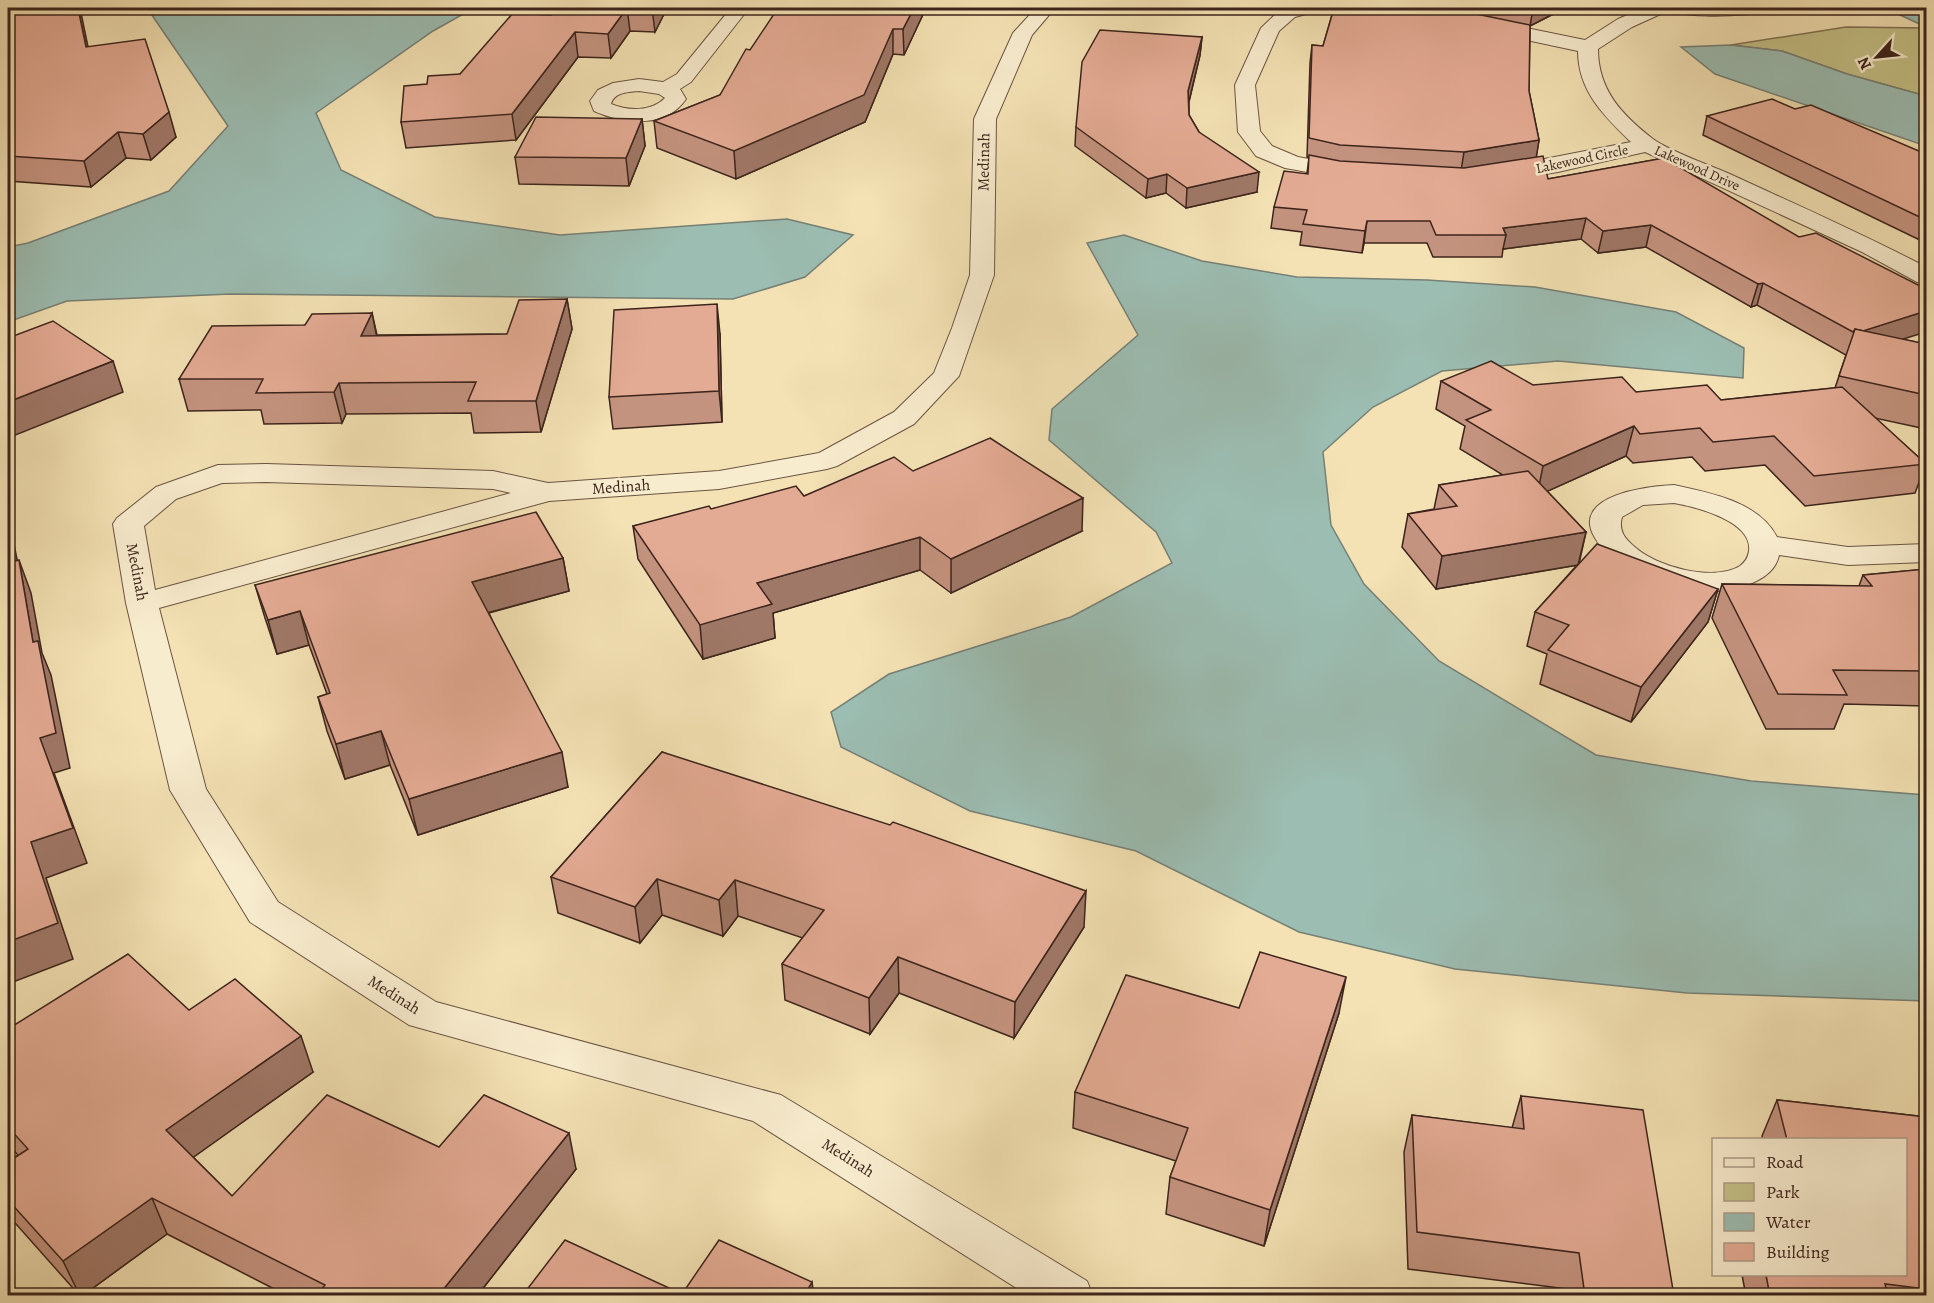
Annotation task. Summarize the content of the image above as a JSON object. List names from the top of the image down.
{
  "streets": {
    "street": ["Lakewood Circle", "Medinah", "Lakewood Drive"]
  },
  "crossings": [
    ["Lakewood Circle", "Lakewood Drive"]
  ],
  "legend": [
    "Road",
    "Park",
    "Water",
    "Building"
  ],
  "north": "bottom left"
}
